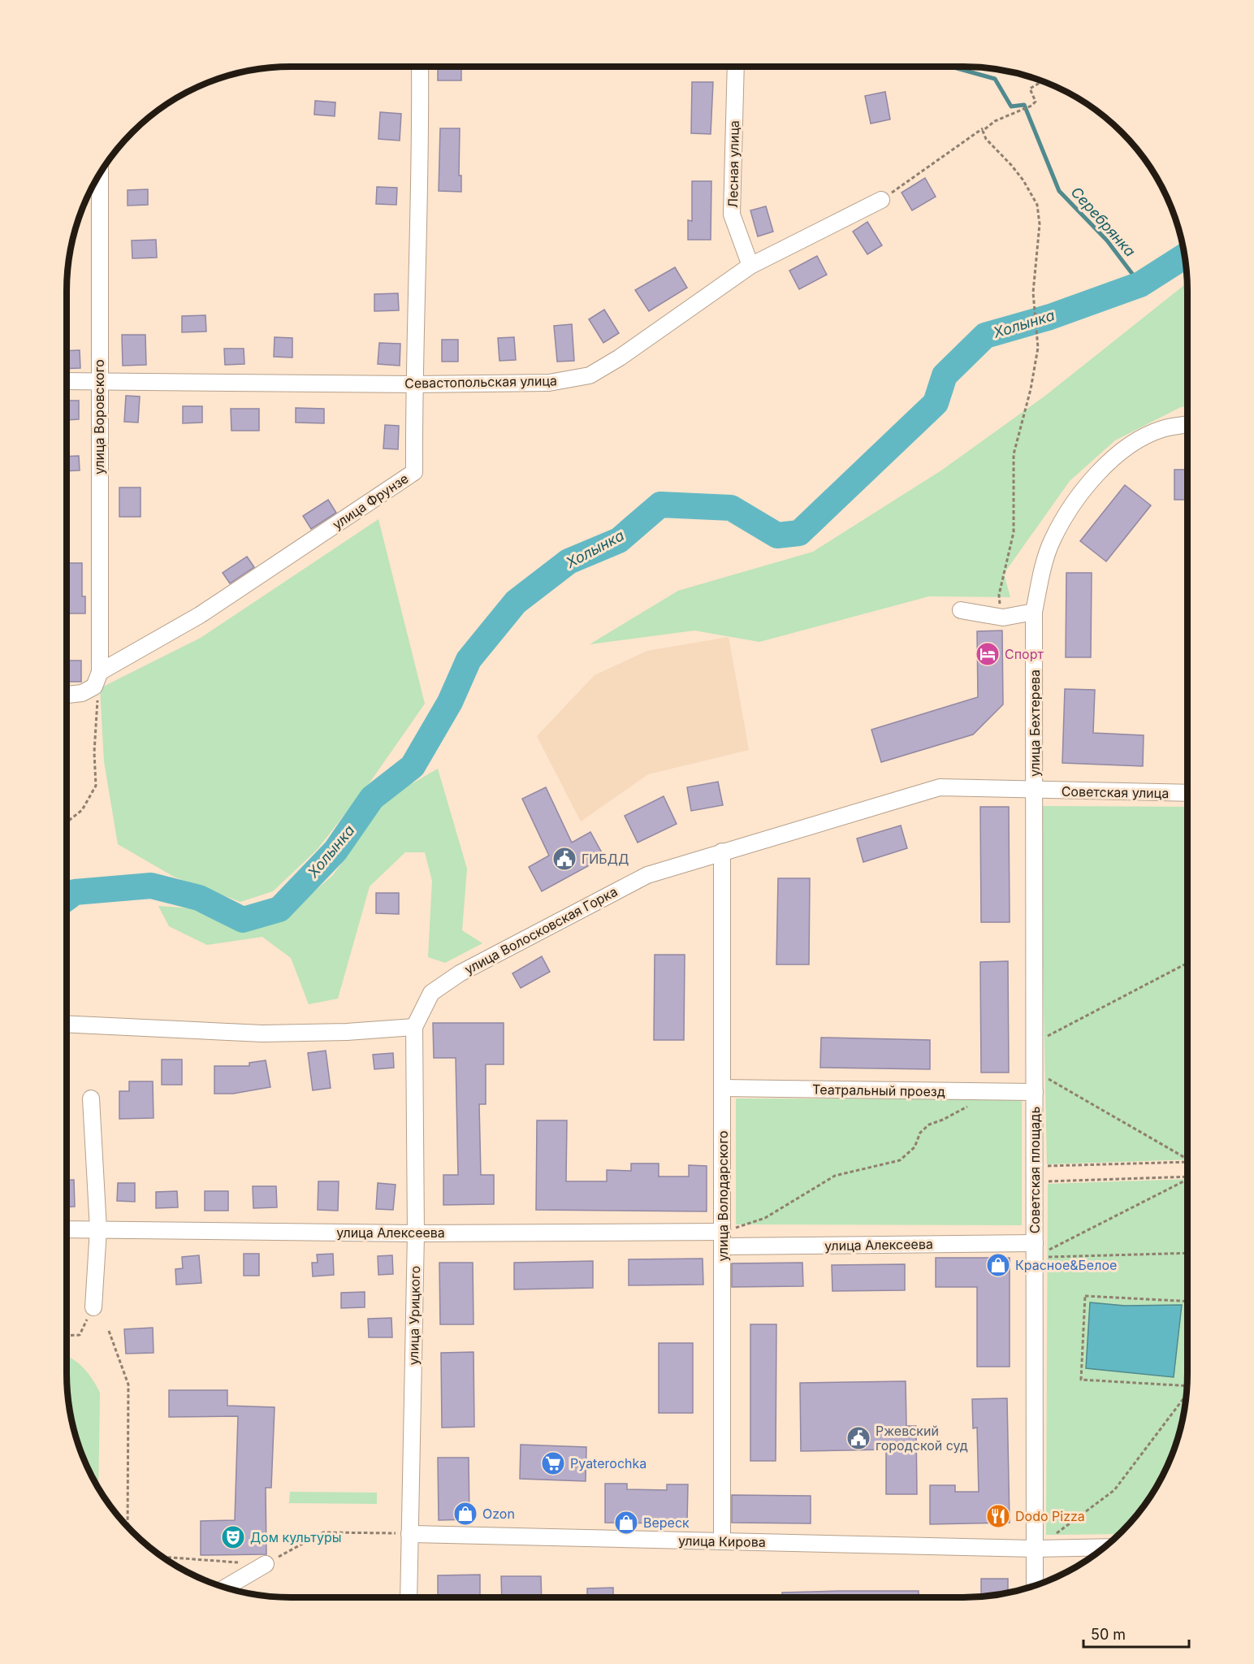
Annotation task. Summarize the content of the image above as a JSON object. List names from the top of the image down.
{
  "streets": {
    "street": [
      "Лесная улица",
      "Севастопольская улица",
      "улица Воровского",
      "улица Фрунзе",
      "улица Бехтерева",
      "Советская улица",
      "улица Волосковская Горка",
      "Театральный проезд",
      "Советская площадь",
      "улица Володарского",
      "улица Алексеева",
      "улица Урицкого",
      "улица Кирова"
    ]
  },
  "crossings": [
    ["Лесная улица", "Севастопольская улица"],
    ["Севастопольская улица", "улица Воровского"],
    ["Севастопольская улица", "улица Фрунзе"],
    ["улица Воровского", "улица Фрунзе"],
    ["улица Бехтерева", "Советская улица"],
    ["улица Бехтерева", "улица Волосковская Горка"],
    ["улица Бехтерева", "Советская площадь"],
    ["Советская улица", "улица Волосковская Горка"],
    ["Советская улица", "Советская площадь"],
    ["улица Волосковская Горка", "Советская площадь"],
    ["улица Волосковская Горка", "улица Володарского"],
    ["улица Волосковская Горка", "улица Урицкого"],
    ["Театральный проезд", "Советская площадь"],
    ["Театральный проезд", "улица Володарского"],
    ["Советская площадь", "улица Алексеева"],
    ["Советская площадь", "улица Кирова"],
    ["улица Володарского", "улица Алексеева"],
    ["улица Володарского", "улица Кирова"],
    ["улица Алексеева", "улица Урицкого"],
    ["улица Урицкого", "улица Кирова"]
  ],
  "water": ["Серебрянка", "Холынка"],
  "places": {
    "hotel": ["Спорт"],
    "public building": ["ГИБДД", "Ржевский городской суд"],
    "shop": ["Красное&Белое", "Ozon", "Вереск"],
    "supermarket": ["Pyaterochka"],
    "restaurant": ["Dodo Pizza"],
    "theatre": ["Дом культуры"]
  },
  "scale_bar": "50 m"
}
